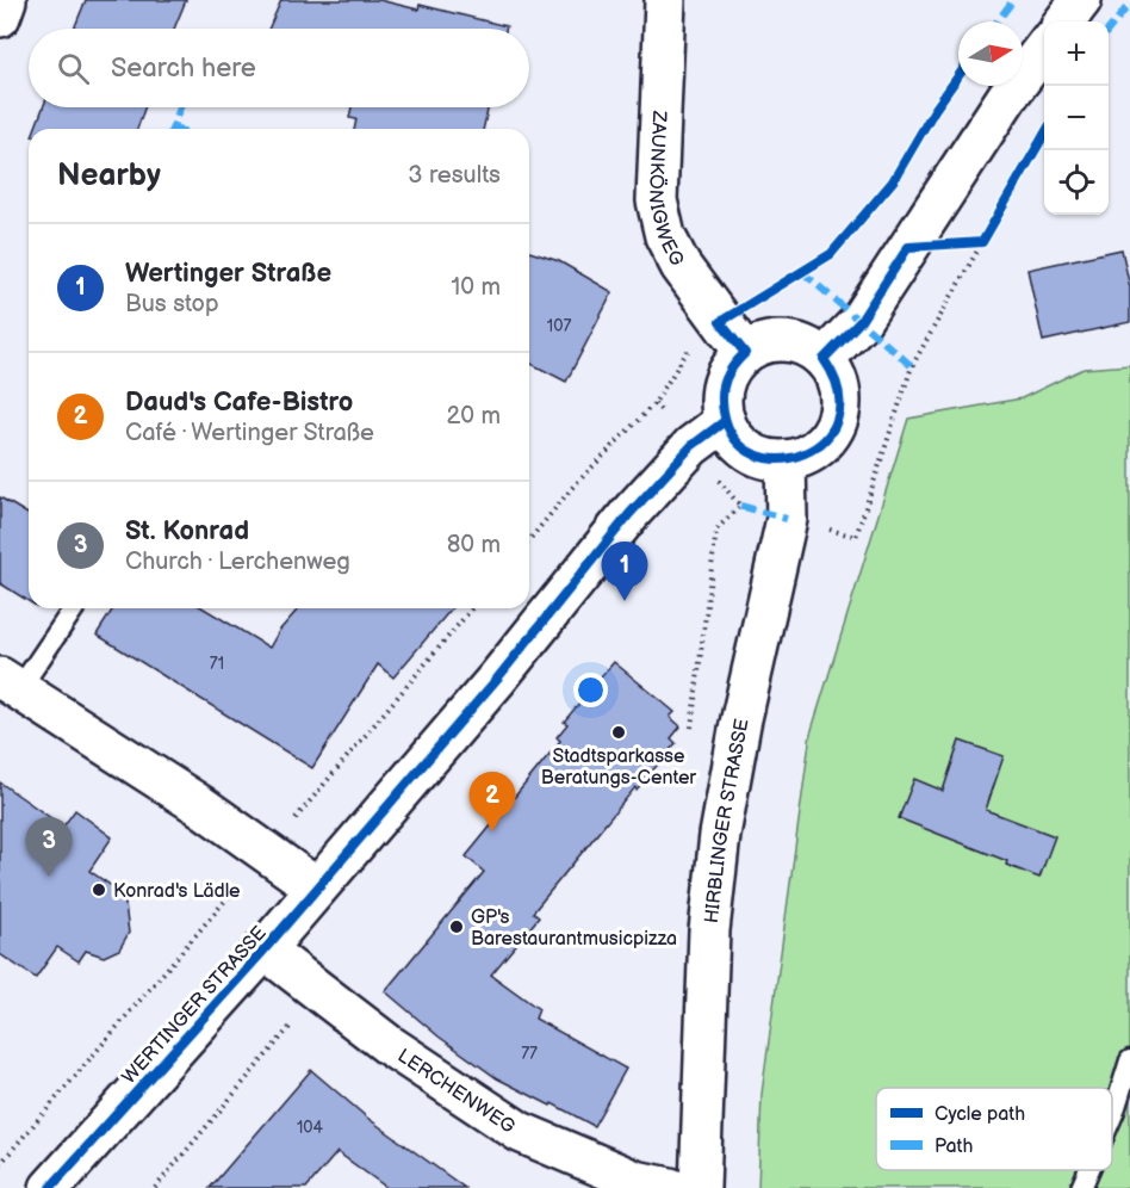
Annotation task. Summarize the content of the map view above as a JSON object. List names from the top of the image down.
{
  "streets": {
    "street": [
      "ZAUNKÖNIGWEG",
      "HIRBLINGER STRASSE",
      "WERTINGER STRASSE",
      "LERCHENWEG"
    ]
  },
  "crossings": [
    ["ZAUNKÖNIGWEG", "HIRBLINGER STRASSE"],
    ["ZAUNKÖNIGWEG", "WERTINGER STRASSE"],
    ["HIRBLINGER STRASSE", "WERTINGER STRASSE"],
    ["WERTINGER STRASSE", "LERCHENWEG"]
  ],
  "places": ["Stadtsparkasse Beratungs-Center", "Konrad's Lädle", "GP's Barestaurantmusicpizza"],
  "house_numbers": [
    "107",
    "71",
    "77",
    "104"
  ],
  "legend": ["Cycle path", "Path"],
  "north": "right",
  "page": {
    "map_buttons": ["+", "−"],
    "search": "Search here",
    "heading": ["Nearby", "3 results"],
    "list": [
      {
        "mark": "1",
        "name": "Wertinger Straße",
        "note": "Bus stop",
        "value": "10 m"
      },
      {
        "mark": "2",
        "name": "Daud's Cafe-Bistro",
        "note": "Café · Wertinger Straße",
        "value": "20 m"
      },
      {
        "mark": "3",
        "name": "St. Konrad",
        "note": "Church · Lerchenweg",
        "value": "80 m"
      }
    ],
    "pins": ["1", "2", "3"]
  }
}
